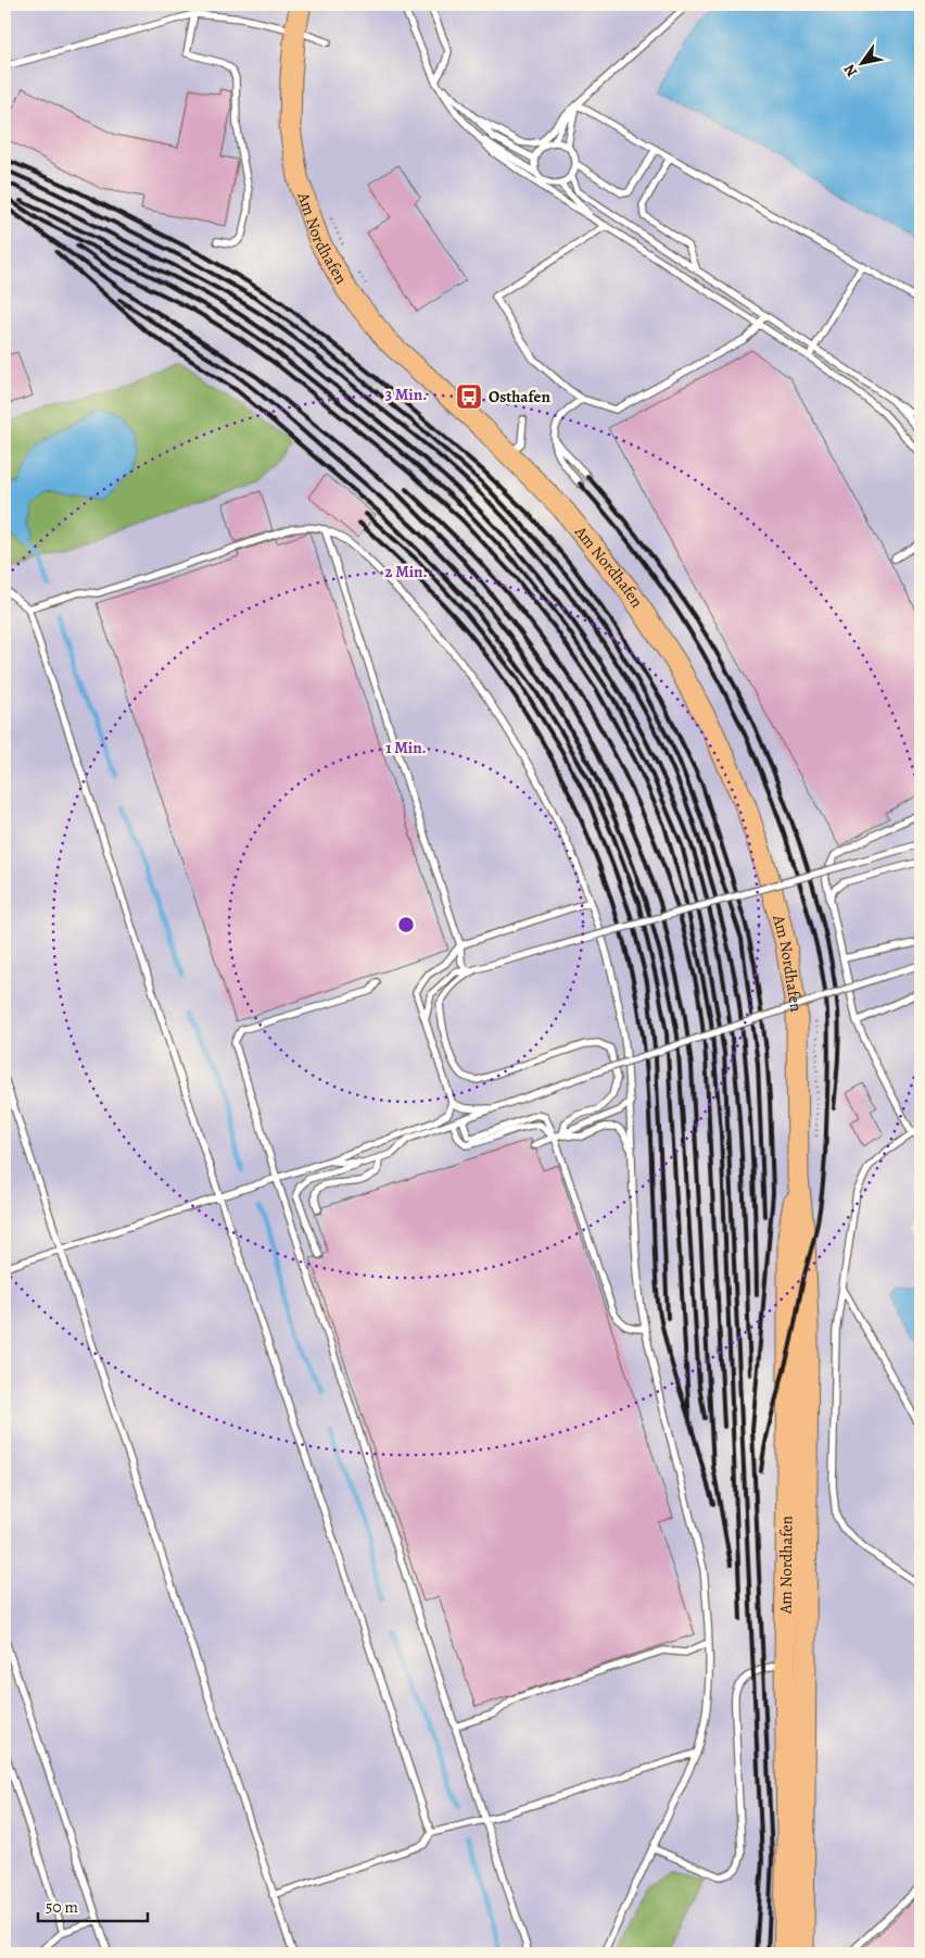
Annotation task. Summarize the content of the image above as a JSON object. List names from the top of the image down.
{
  "streets": {
    "main road": ["Am Nordhafen"]
  },
  "places": {
    "bus stop": ["Osthafen"]
  },
  "scale_bar": "50 m",
  "north": "bottom left",
  "rings": ["3 Min.", "2 Min.", "1 Min."]
}
